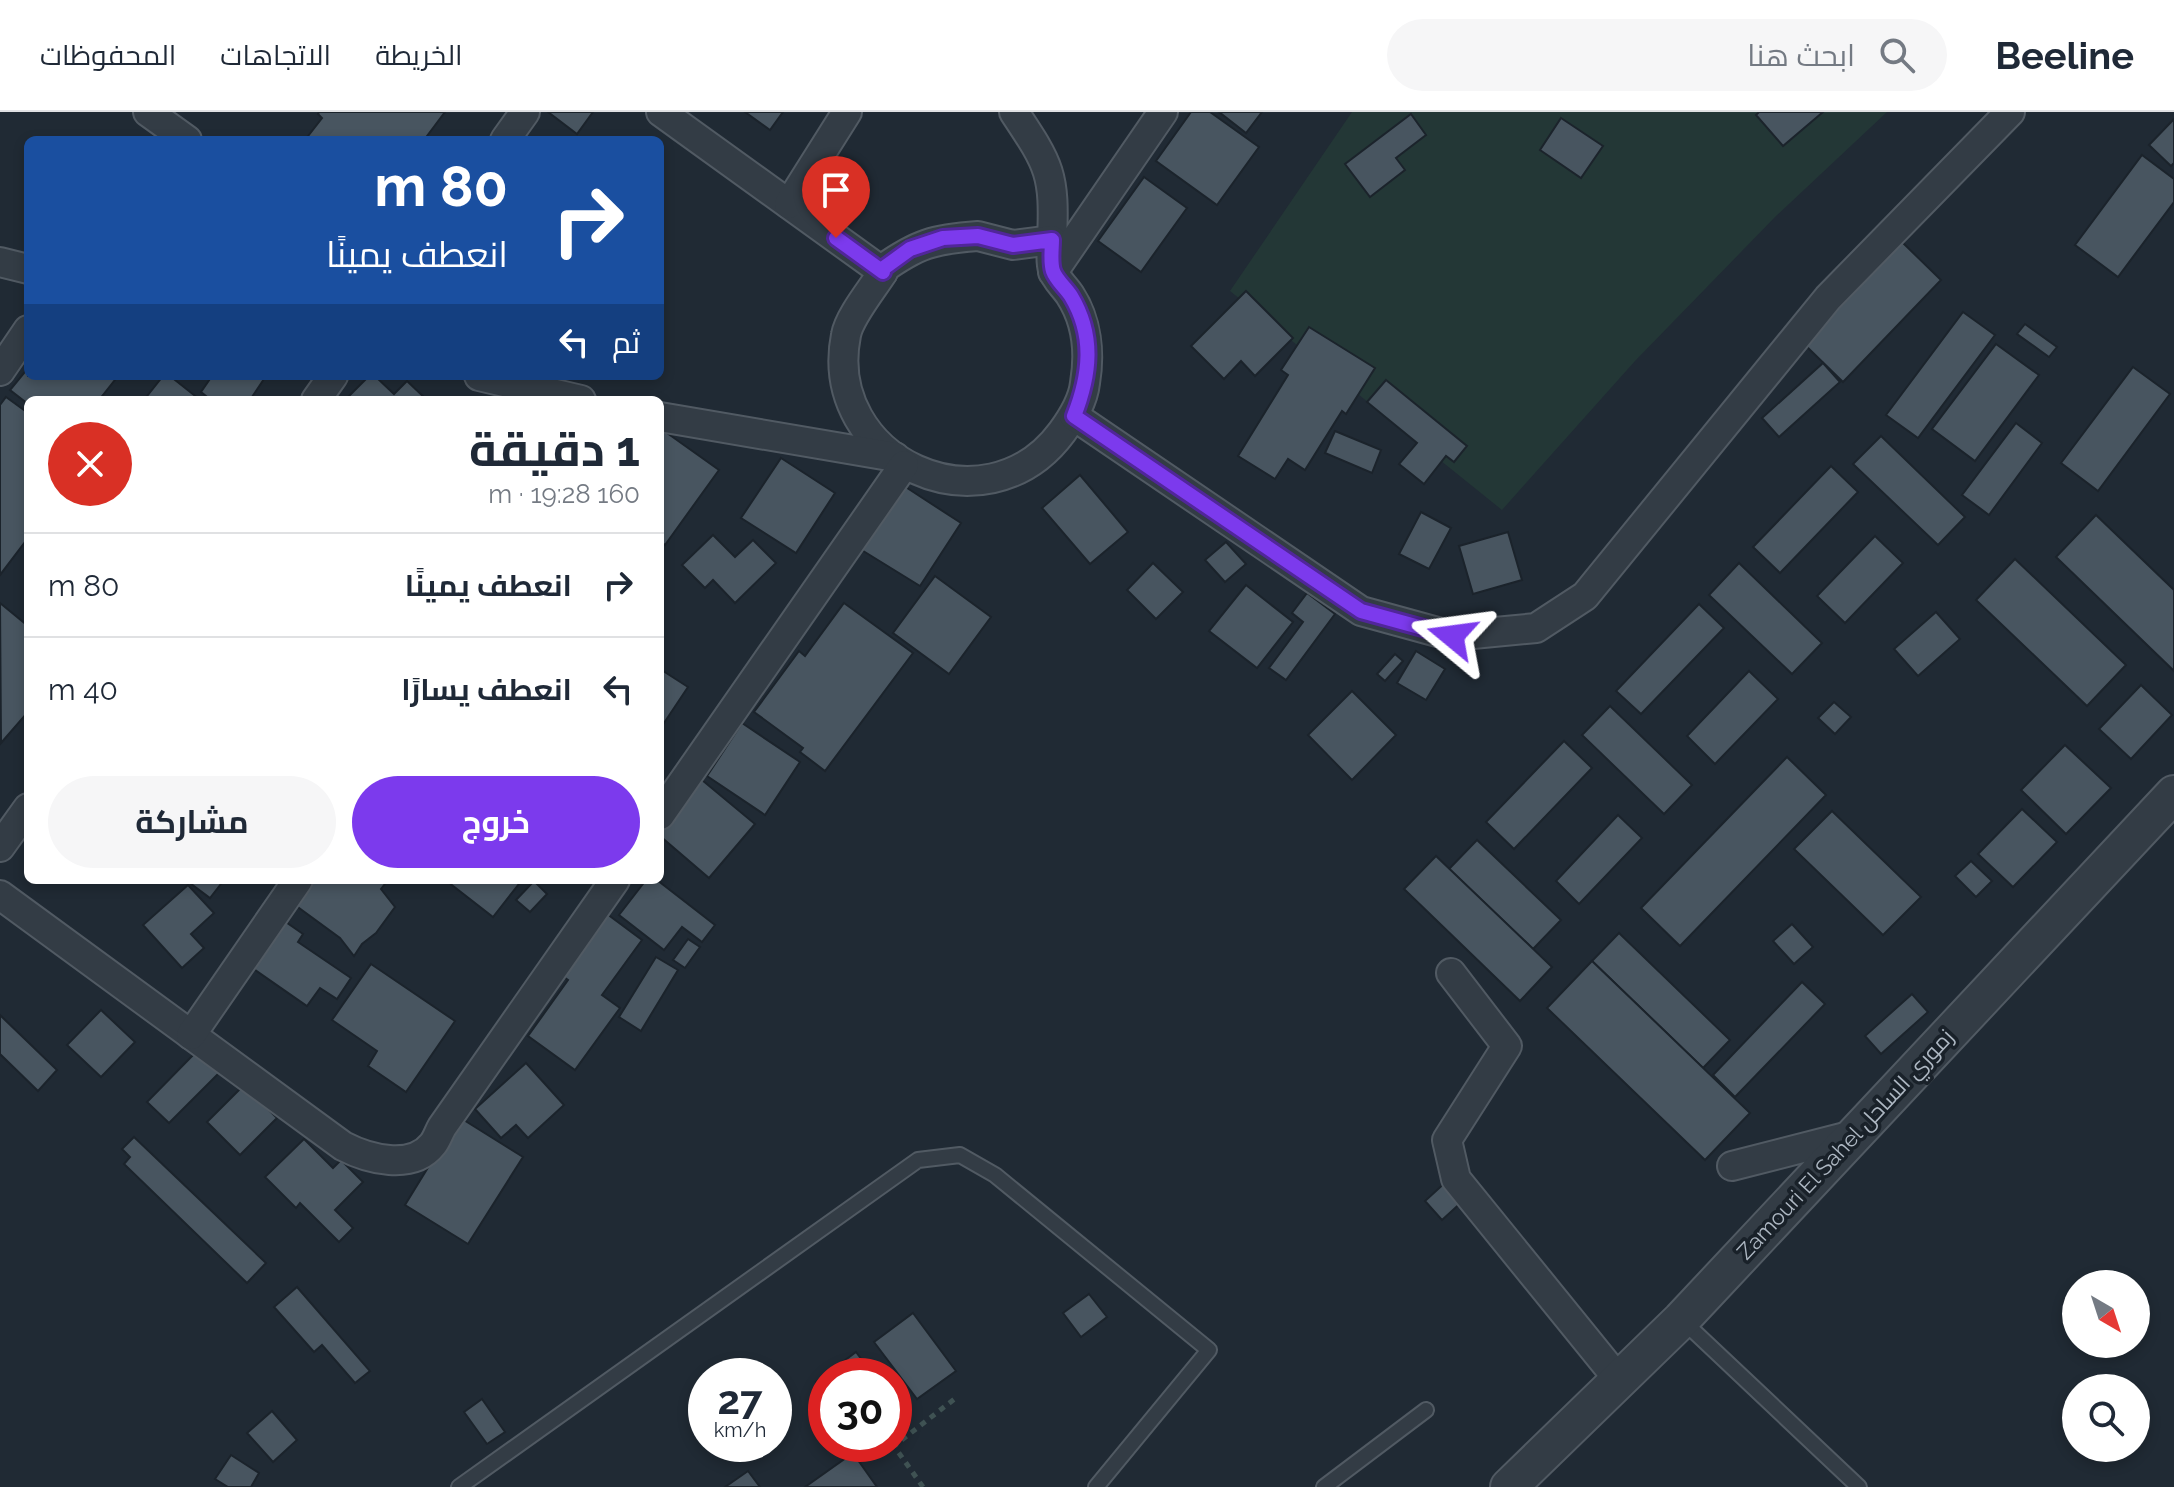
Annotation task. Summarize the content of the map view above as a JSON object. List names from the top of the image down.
{
  "streets": {
    "street": ["Zamouri El Sahel زموري الساحل"]
  },
  "north": "bottom right",
  "page": {
    "header": "Beeline",
    "search": "ابحث هنا",
    "nav": ["الخريطة", "الاتجاهات", "المحفوظات"],
    "turn": ["80 m", "انعطف يمينًا"],
    "then": "ثم",
    "heading": ["1 دقيقة", "160 m · 19:28"],
    "list": [
      {
        "name": "انعطف يمينًا",
        "value": "80 m"
      },
      {
        "name": "انعطف يسارًا",
        "value": "40 m"
      }
    ],
    "buttons": ["خروج", "مشاركة"],
    "speed": "27 km/h",
    "limit": "30"
  }
}
